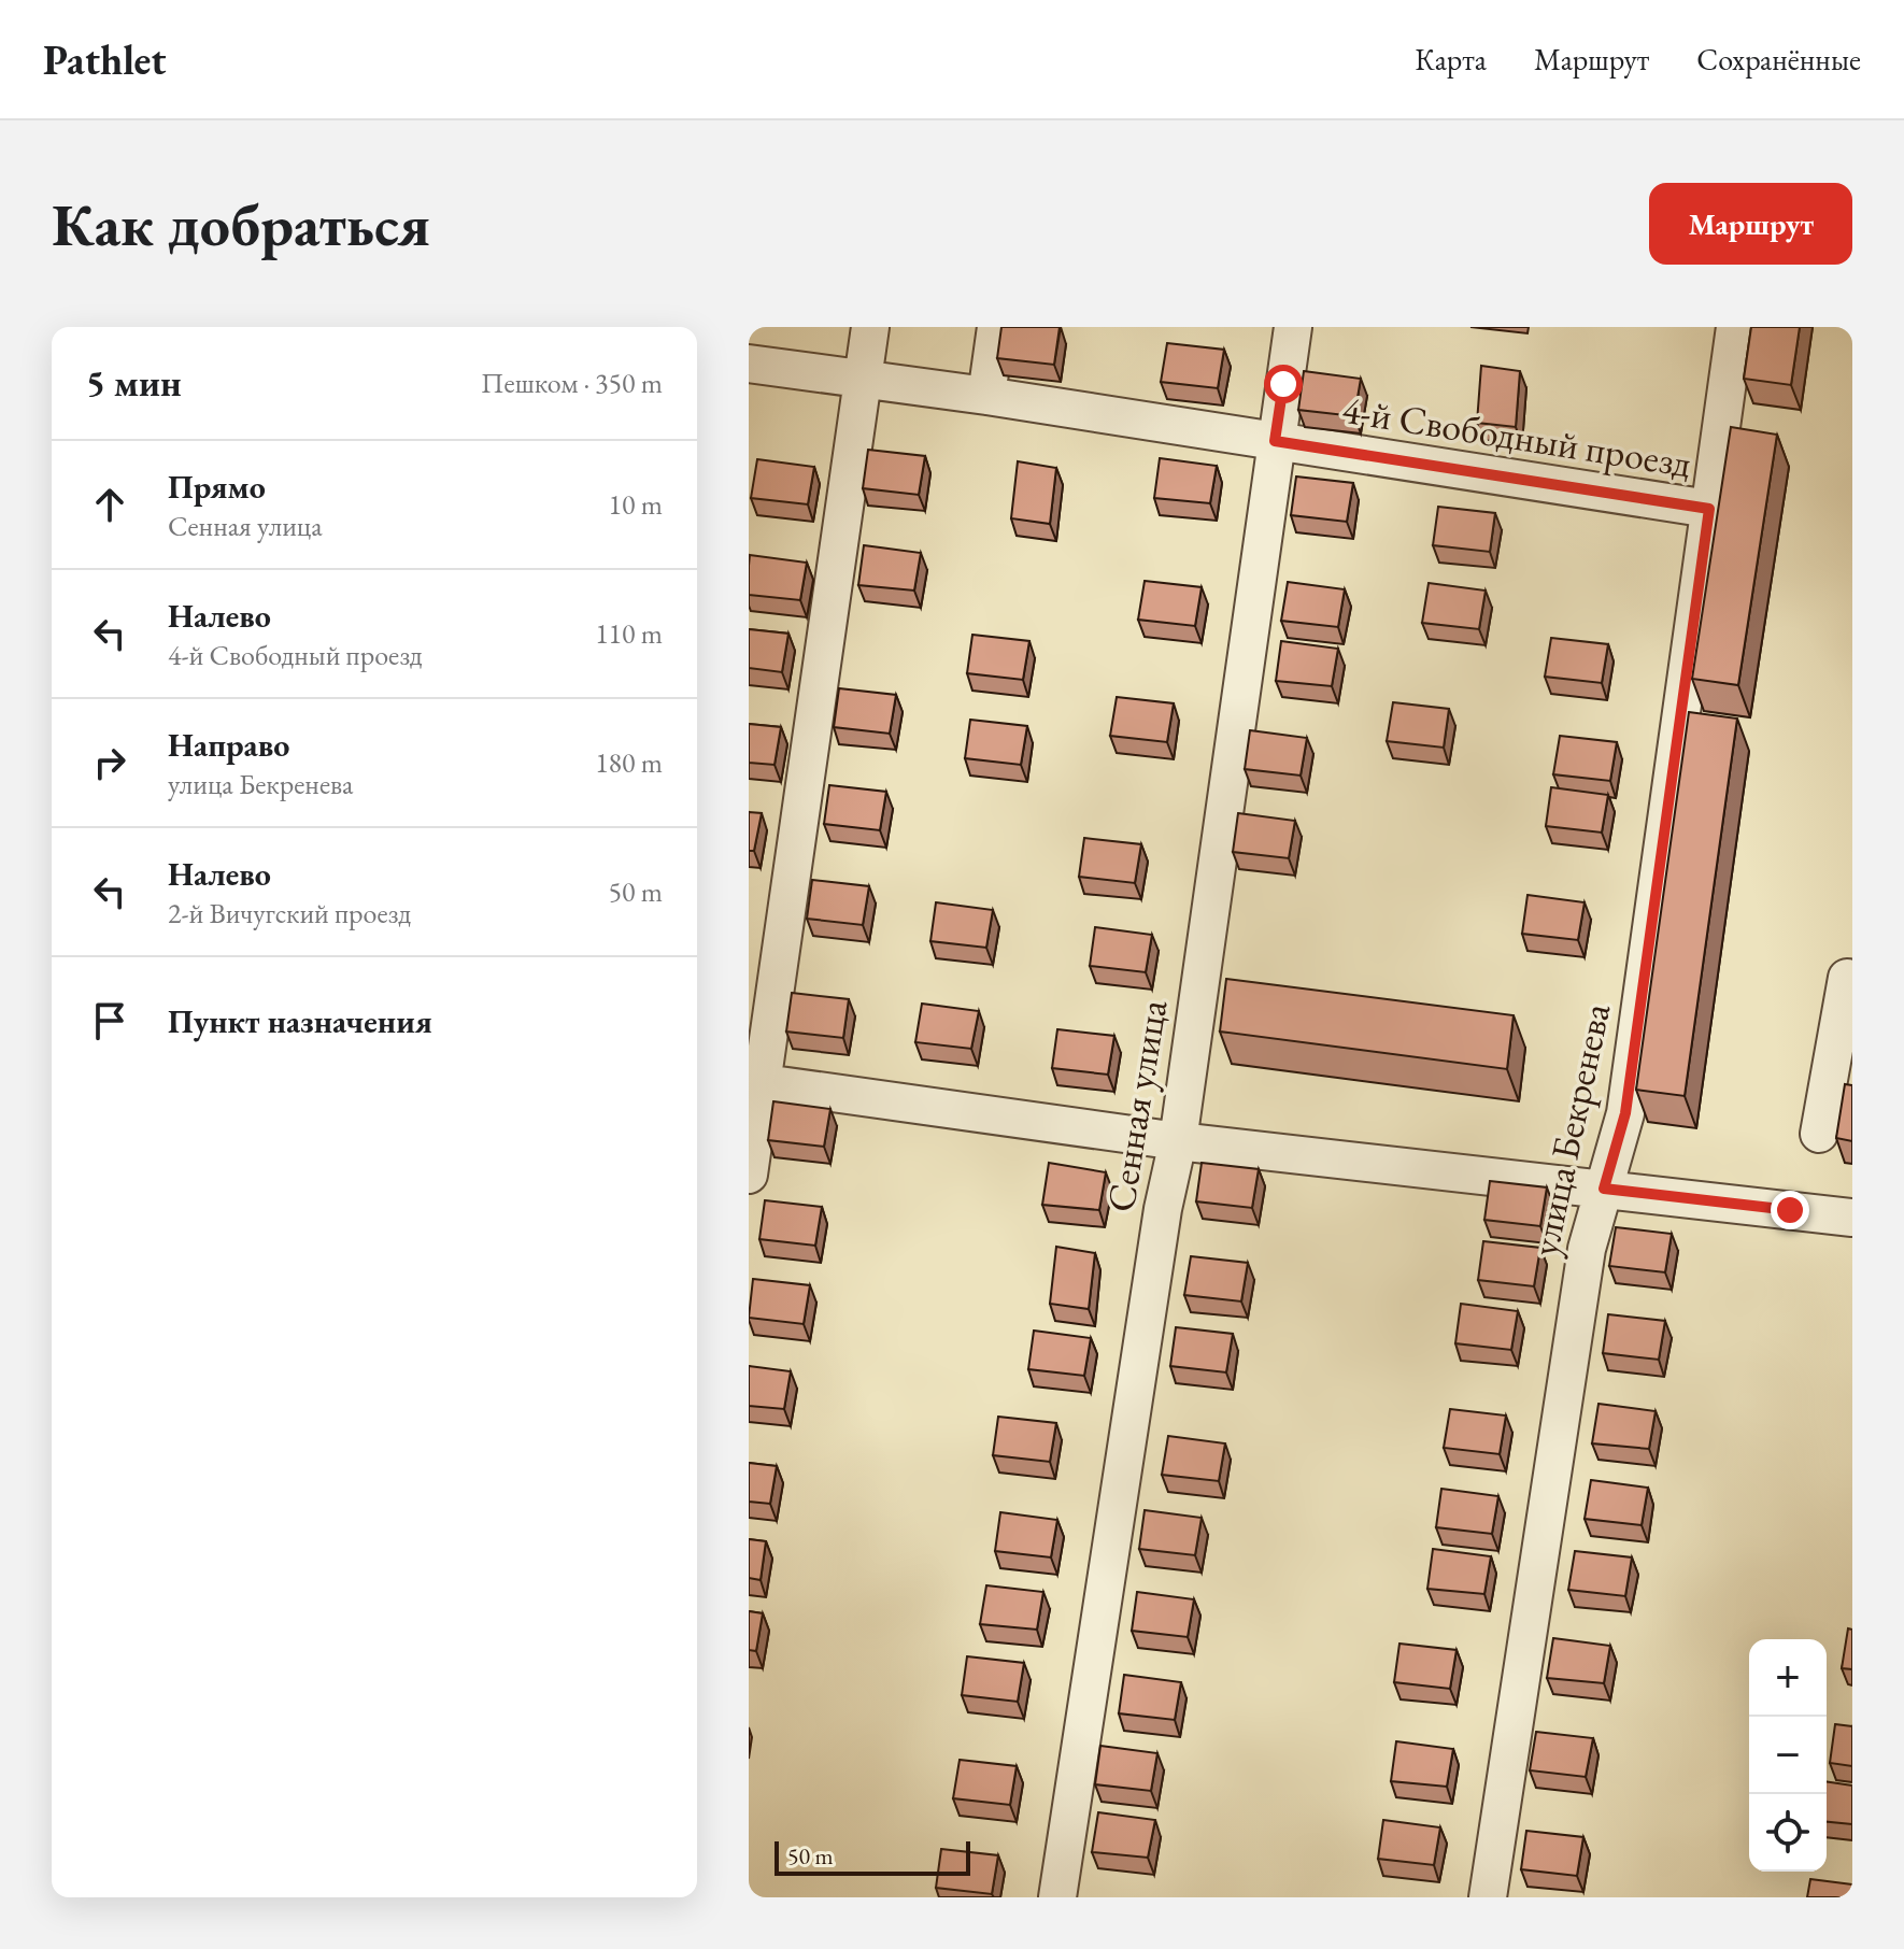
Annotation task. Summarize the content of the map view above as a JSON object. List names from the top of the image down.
{
  "streets": {
    "street": ["4-й Свободный проезд", "Сенная улица", "улица Бекренева"]
  },
  "crossings": [
    ["4-й Свободный проезд", "Сенная улица"],
    ["4-й Свободный проезд", "улица Бекренева"]
  ],
  "scale_bar": "50 m",
  "page": {
    "header": "Pathlet",
    "nav": ["Карта", "Маршрут", "Сохранённые"],
    "buttons": "Маршрут",
    "title": "Как добраться",
    "heading": ["5 мин", "Пешком · 350 m"],
    "list": [
      ["Прямо", "Сенная улица", "10 m"],
      ["Налево", "4-й Свободный проезд", "110 m"],
      ["Направо", "улица Бекренева", "180 m"],
      ["Налево", "2-й Вичугский проезд", "50 m"],
      "Пункт назначения"
    ],
    "map_buttons": ["+", "−"],
    "scale": "50 m"
  }
}
